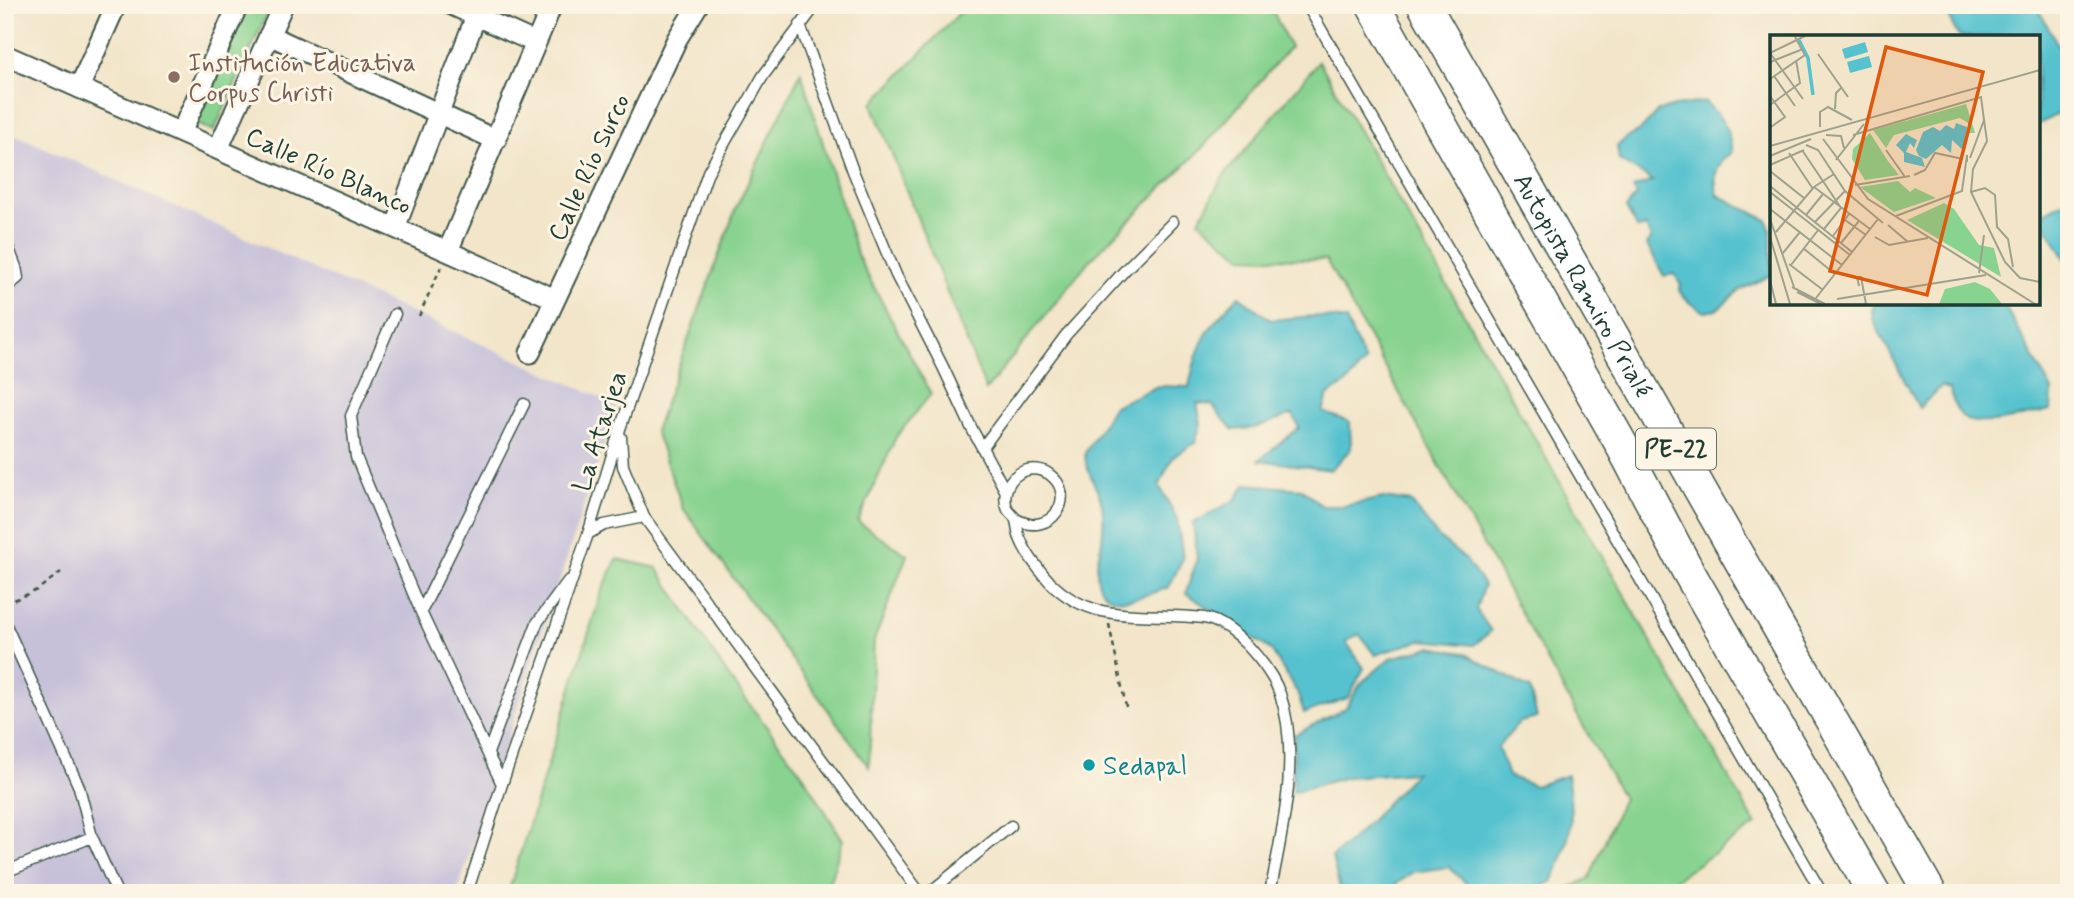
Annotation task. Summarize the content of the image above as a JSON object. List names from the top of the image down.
{
  "streets": {
    "highway": ["Autopista Ramiro Prialé", "PE-22"],
    "street": ["Calle Río Surco", "Calle Río Blanco"],
    "lane": ["La Atarjea"]
  },
  "crossings": [
    ["Calle Río Surco", "Calle Río Blanco"]
  ],
  "places": ["Institución Educativa Corpus Christi", "Sedapal"]
}
